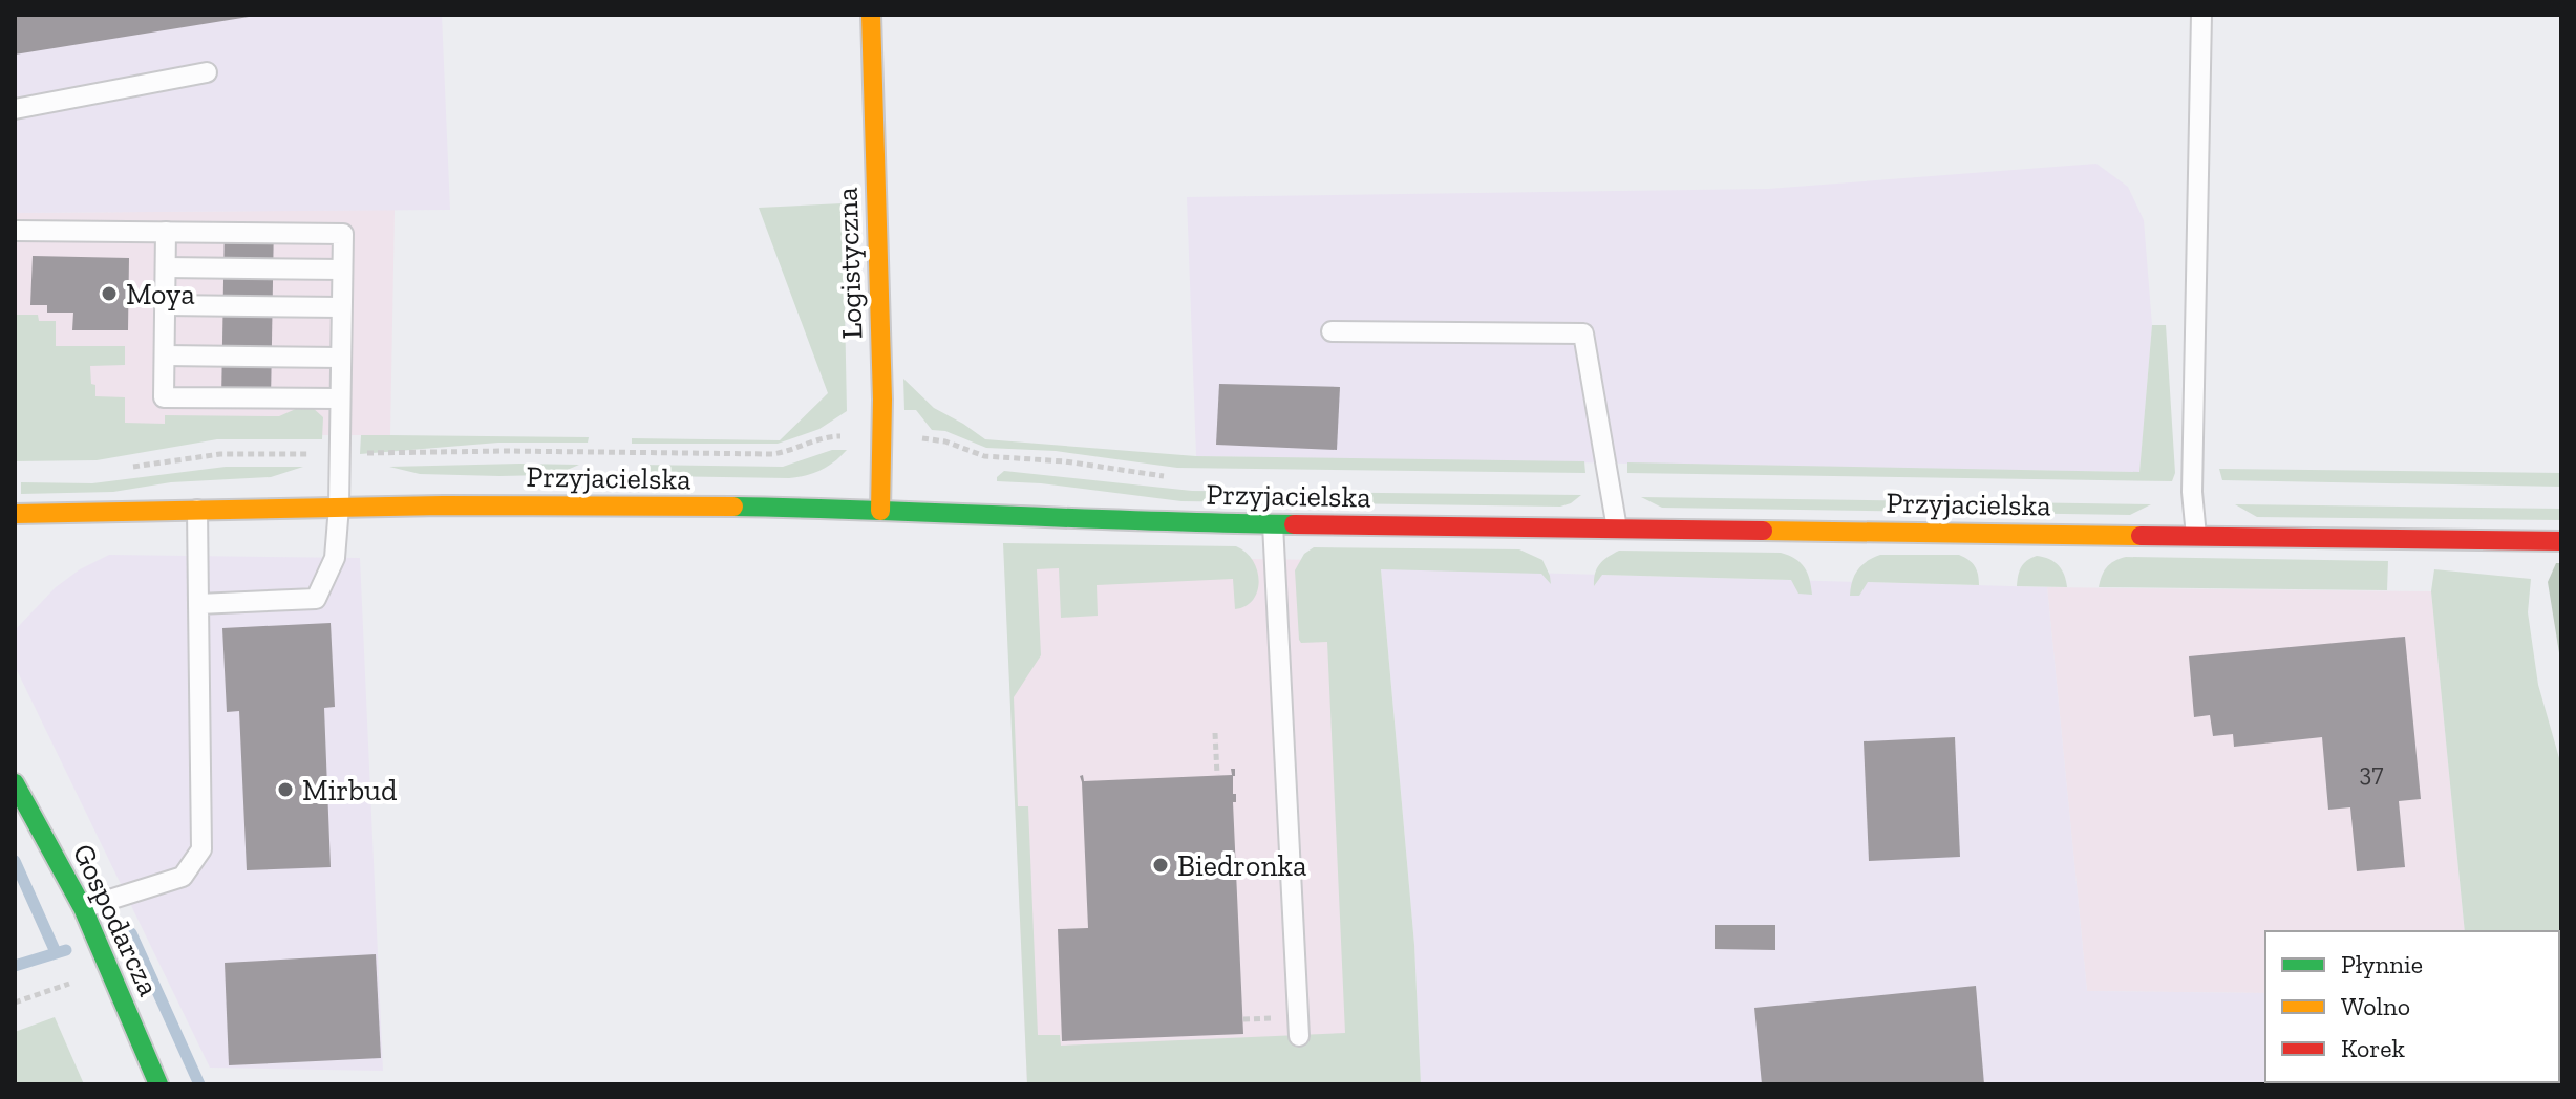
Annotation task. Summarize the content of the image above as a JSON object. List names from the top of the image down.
{
  "streets": {
    "street": ["Logistyczna", "Przyjacielska", "Gospodarcza"]
  },
  "crossings": [
    ["Logistyczna", "Przyjacielska"]
  ],
  "places": ["Moya", "Mirbud", "Biedronka"],
  "house_numbers": ["37"],
  "legend": ["Płynnie", "Wolno", "Korek"]
}
